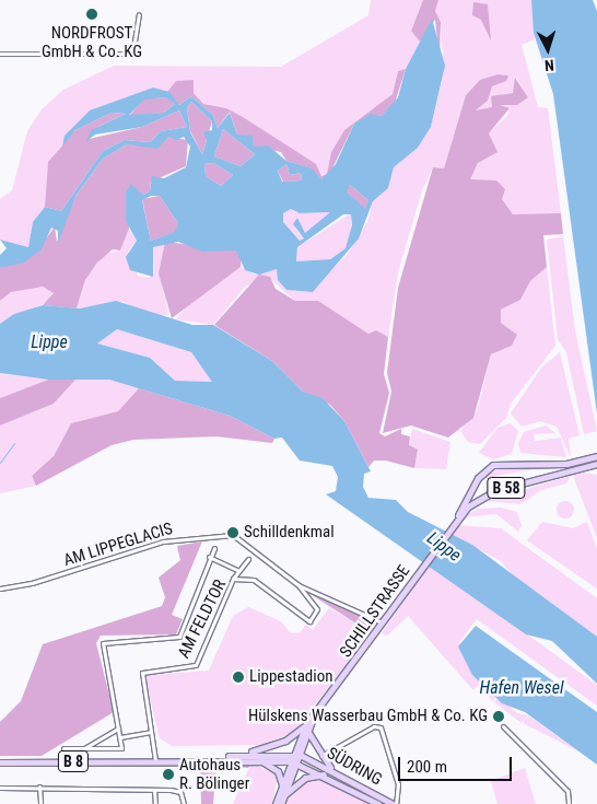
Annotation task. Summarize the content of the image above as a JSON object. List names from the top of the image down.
{
  "streets": {
    "main road": [
      "B 58",
      "SCHILLSTRASSE",
      "B 8",
      "SÜDRING"
    ],
    "street": ["AM LIPPEGLACIS", "AM FELDTOR"]
  },
  "crossings": [
    ["B 58", "SCHILLSTRASSE"],
    ["AM LIPPEGLACIS", "SCHILLSTRASSE"],
    ["AM LIPPEGLACIS", "AM FELDTOR"],
    ["SCHILLSTRASSE", "B 8"],
    ["SCHILLSTRASSE", "SÜDRING"],
    ["AM FELDTOR", "B 8"],
    ["B 8", "SÜDRING"]
  ],
  "water": ["Lippe", "Hafen Wesel"],
  "places": [
    "NORDFROST GmbH & Co. KG",
    "Schilldenkmal",
    "Lippestadion",
    "Hülskens Wasserbau GmbH & Co. KG",
    "Autohaus R. Bölinger"
  ],
  "scale_bar": "200 m",
  "north": "bottom"
}
